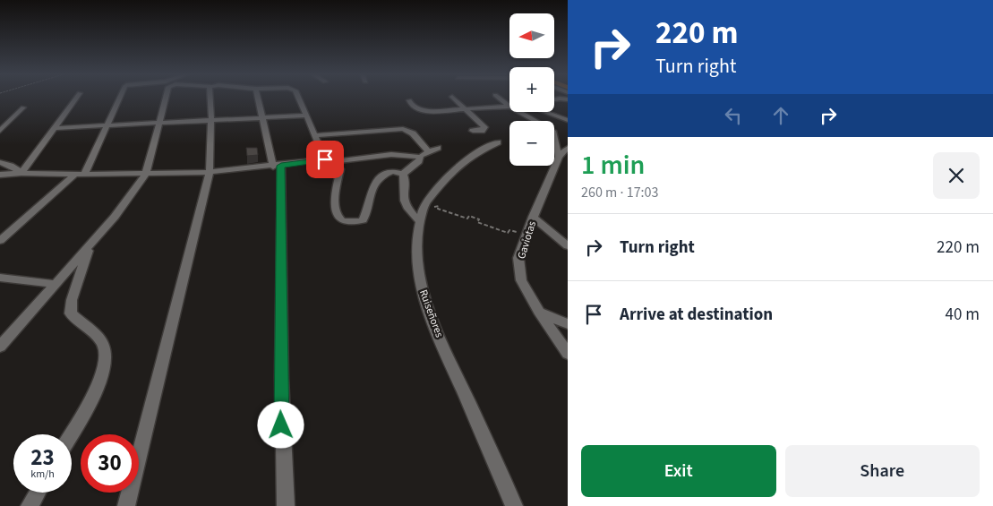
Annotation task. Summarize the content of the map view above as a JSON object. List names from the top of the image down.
{
  "streets": {
    "street": ["Gaviotas", "Ruiseñores"]
  },
  "north": "left",
  "page": {
    "turn": ["220 m", "Turn right"],
    "map_buttons": ["+", "−"],
    "heading": ["1 min", "260 m · 17:03"],
    "list": [
      {
        "name": "Turn right",
        "value": "220 m"
      },
      {
        "name": "Arrive at destination",
        "value": "40 m"
      }
    ],
    "speed": "23 km/h",
    "limit": "30",
    "buttons": ["Exit", "Share"]
  }
}
